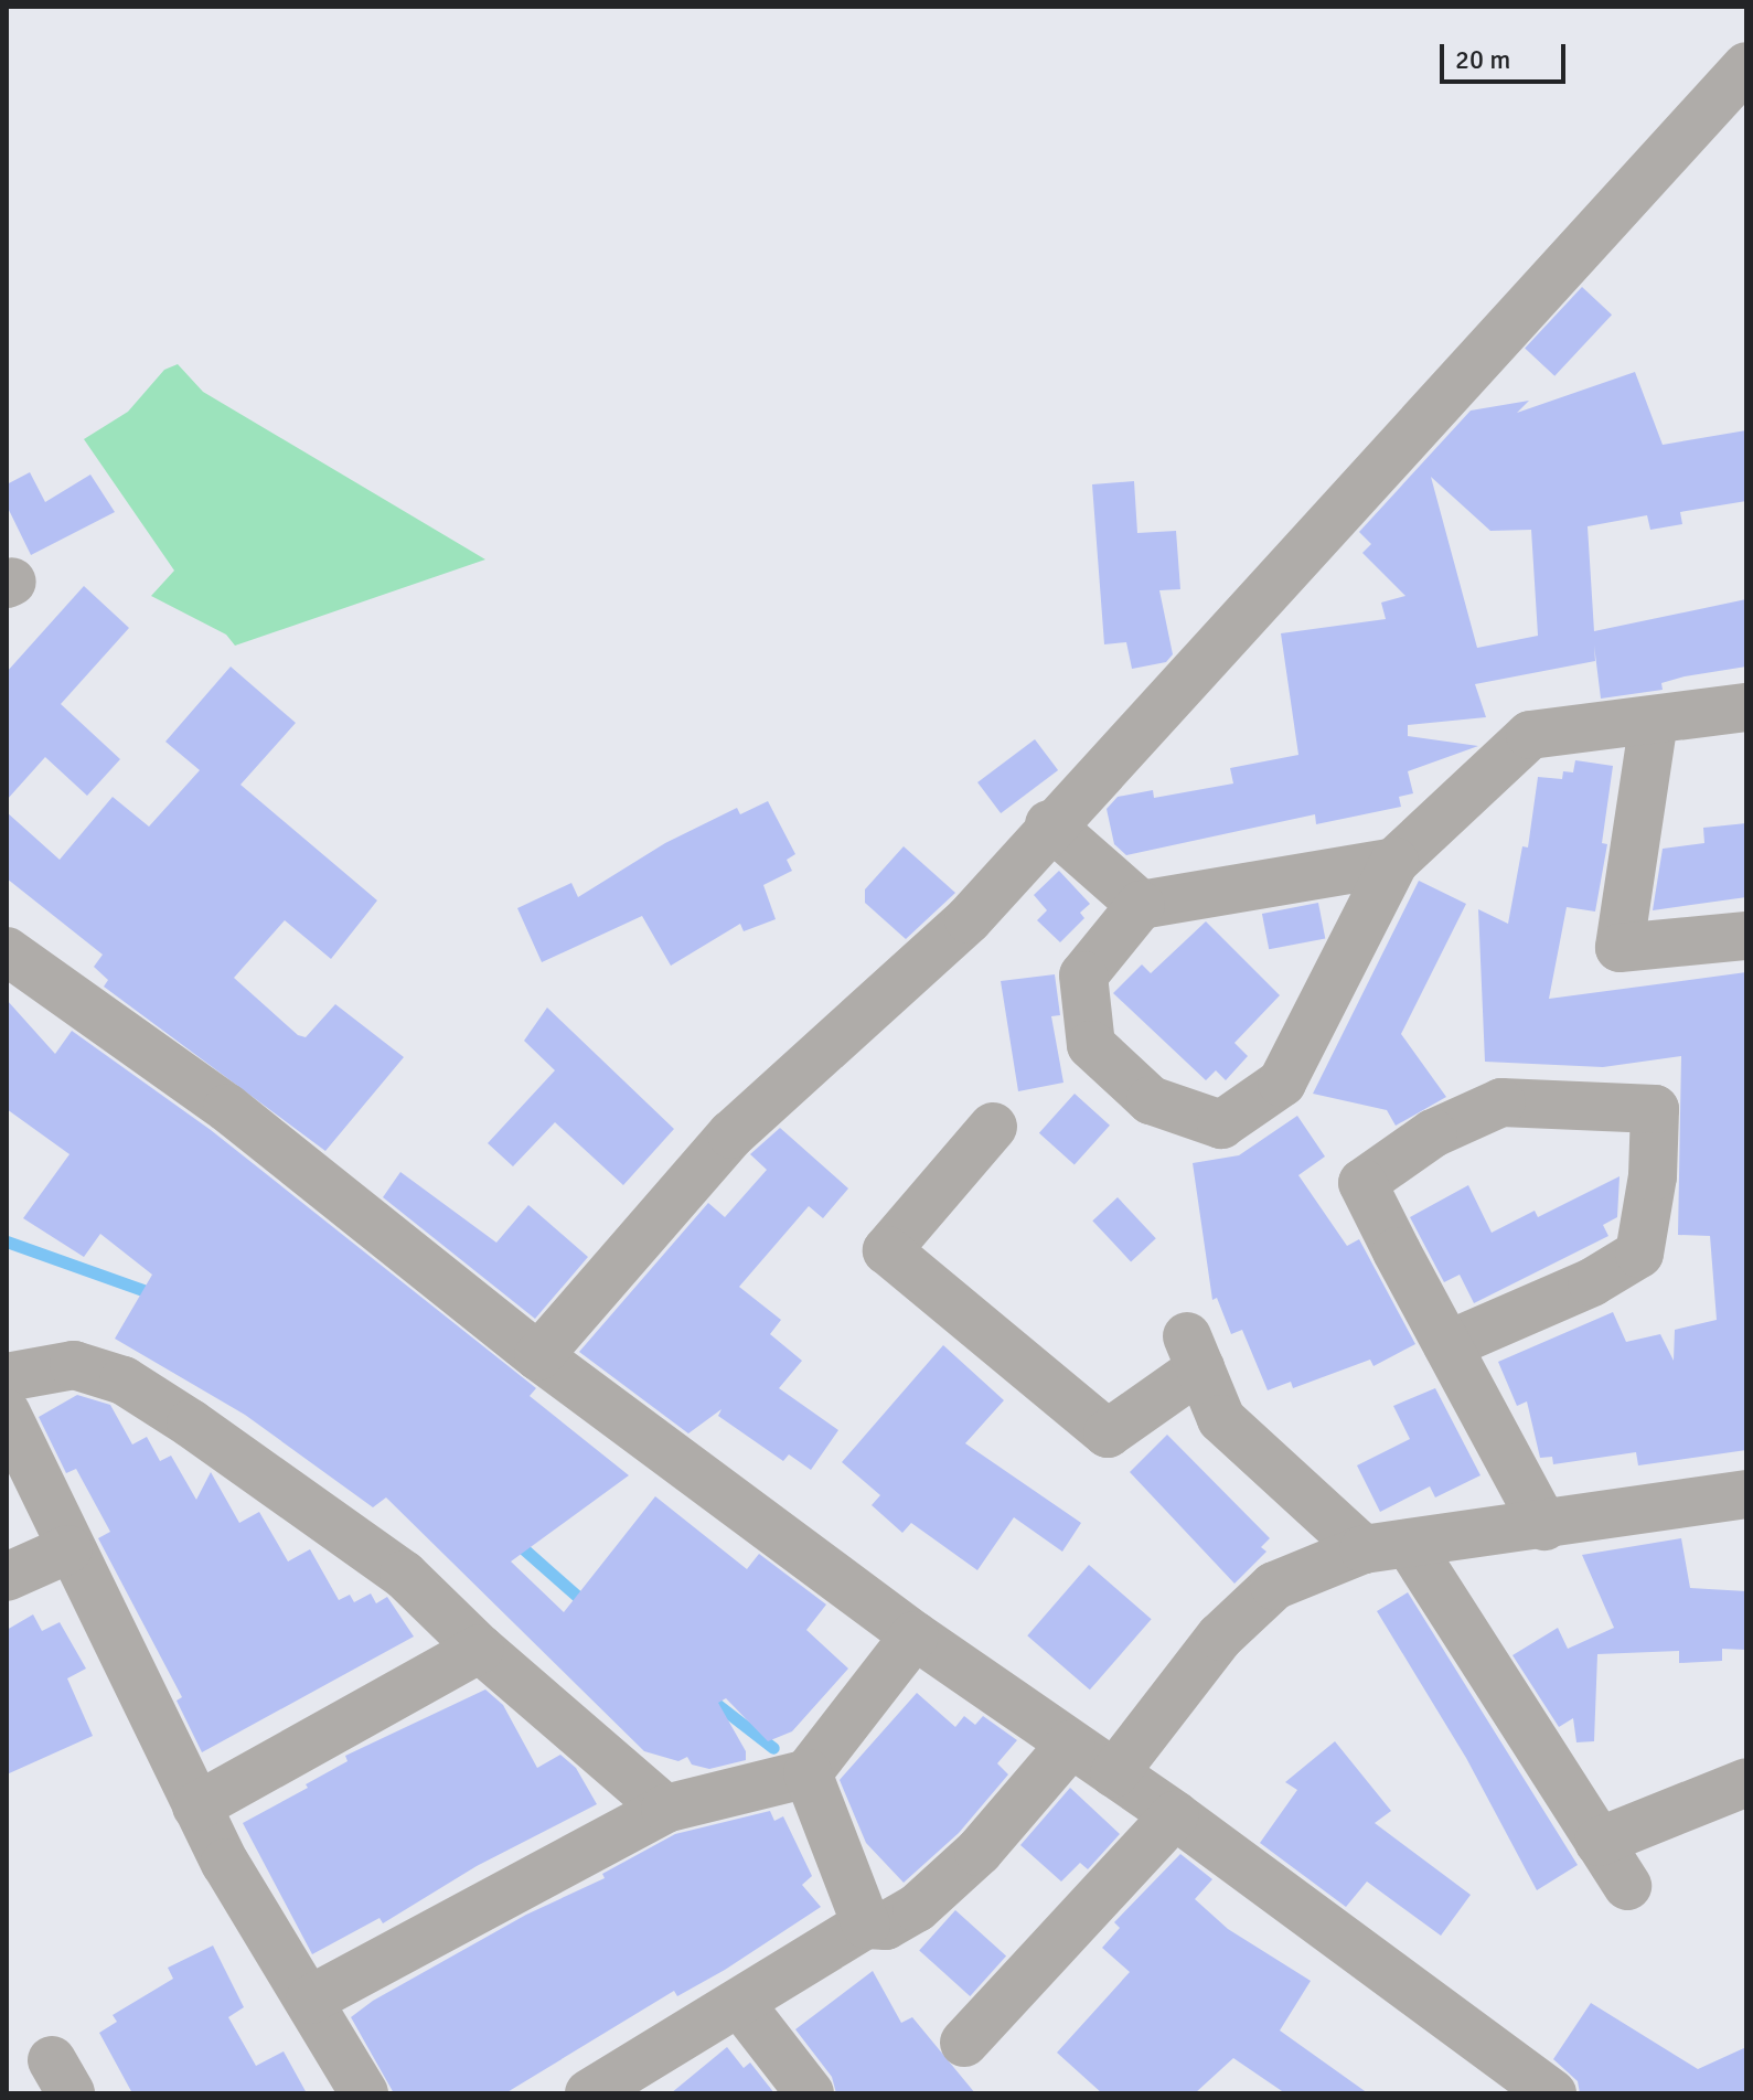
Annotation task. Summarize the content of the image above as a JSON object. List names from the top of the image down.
{
  "scale_bar": "20 m"
}
